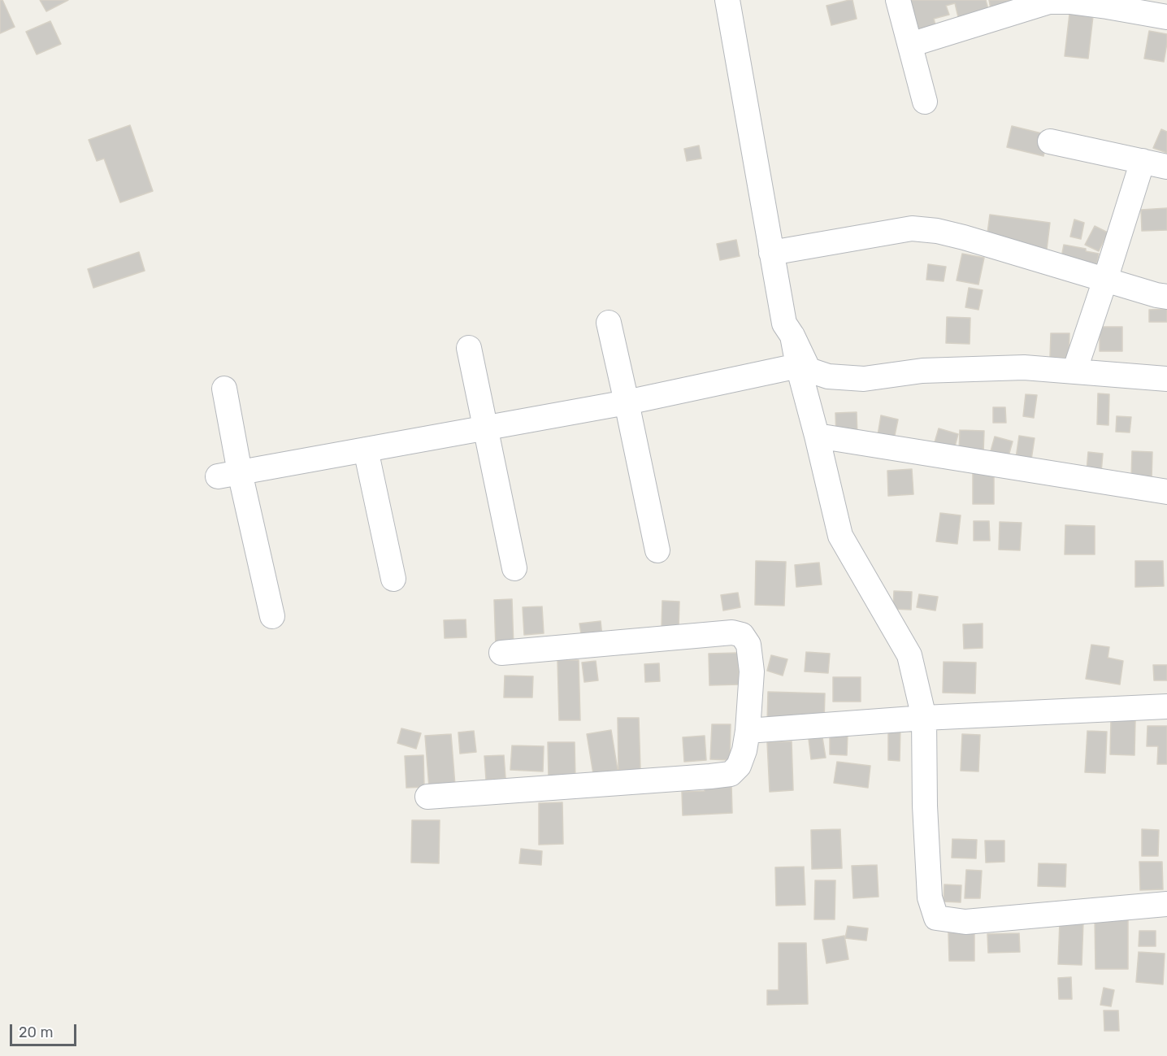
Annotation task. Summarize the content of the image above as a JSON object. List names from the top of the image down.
{
  "scale_bar": "20 m"
}
